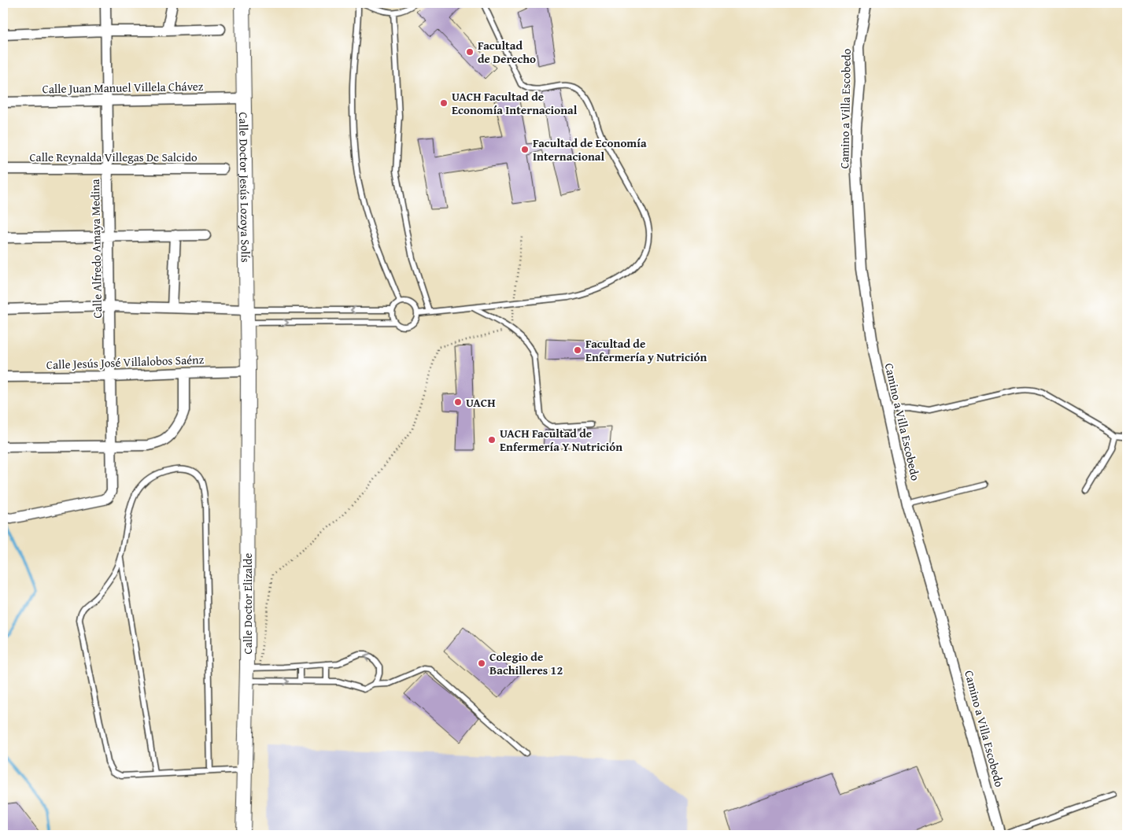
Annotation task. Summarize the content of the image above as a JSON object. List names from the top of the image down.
{
  "streets": {
    "street": [
      "Calle Juan Manuel Villela Chávez",
      "Camino a Villa Escobedo",
      "Calle Reynalda Villegas De Salcido",
      "Calle Doctor Jesús Lozoya Solís",
      "Calle Alfredo Amaya Medina",
      "Calle Jesús José Villalobos Saénz",
      "Calle Doctor Elizalde"
    ]
  },
  "crossings": [
    ["Calle Juan Manuel Villela Chávez", "Calle Doctor Jesús Lozoya Solís"],
    ["Calle Juan Manuel Villela Chávez", "Calle Alfredo Amaya Medina"],
    ["Calle Reynalda Villegas De Salcido", "Calle Alfredo Amaya Medina"],
    ["Calle Doctor Jesús Lozoya Solís", "Calle Jesús José Villalobos Saénz"],
    ["Calle Doctor Jesús Lozoya Solís", "Calle Doctor Elizalde"],
    ["Calle Alfredo Amaya Medina", "Calle Jesús José Villalobos Saénz"],
    ["Calle Jesús José Villalobos Saénz", "Calle Doctor Elizalde"]
  ],
  "places": [
    "Facultad de Derecho",
    "UACH Facultad de Economía Internacional",
    "Facultad de Economía Internacional",
    "Facultad de Enfermería y Nutrición",
    "UACH",
    "UACH Facultad de Enfermería Y Nutrición",
    "Colegio de Bachilleres 12"
  ]
}
